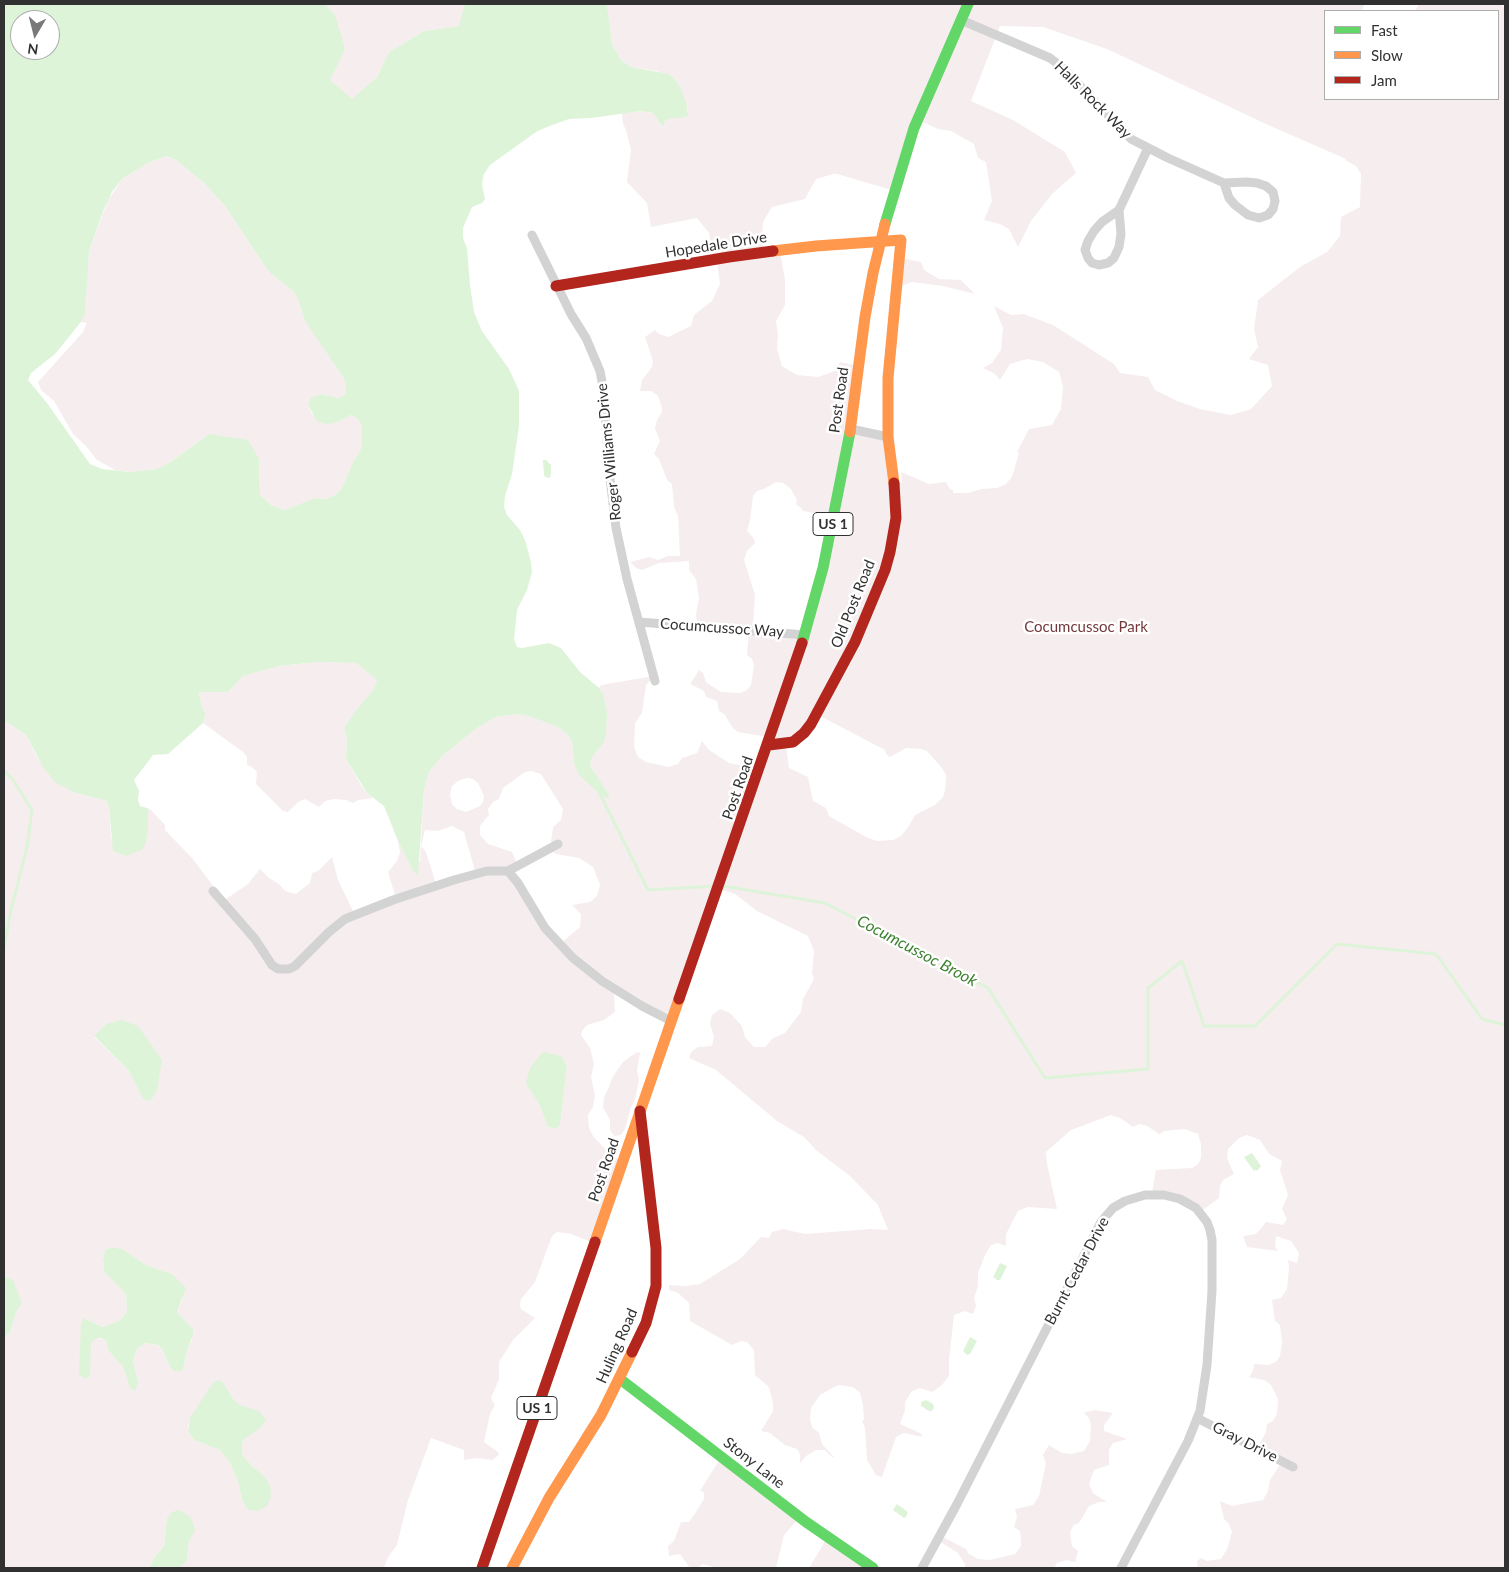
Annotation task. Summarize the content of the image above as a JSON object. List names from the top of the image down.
{
  "streets": {
    "street": [
      "Halls Rock Way",
      "Hopedale Drive",
      "Post Road",
      "Roger Williams Drive",
      "US 1",
      "Old Post Road",
      "Cocumcussoc Way",
      "Burnt Cedar Drive",
      "Huling Road",
      "Gray Drive",
      "Stony Lane"
    ]
  },
  "crossings": [
    ["Halls Rock Way", "Post Road"],
    ["Hopedale Drive", "Post Road"],
    ["Hopedale Drive", "Roger Williams Drive"],
    ["Hopedale Drive", "Old Post Road"],
    ["Post Road", "Old Post Road"],
    ["Post Road", "Cocumcussoc Way"],
    ["Post Road", "Huling Road"],
    ["Roger Williams Drive", "Cocumcussoc Way"],
    ["Burnt Cedar Drive", "Gray Drive"],
    ["Huling Road", "Stony Lane"]
  ],
  "water": ["Cocumcussoc Brook"],
  "parks": ["Cocumcussoc Park"],
  "legend": ["Fast", "Slow", "Jam"],
  "north": "bottom"
}
